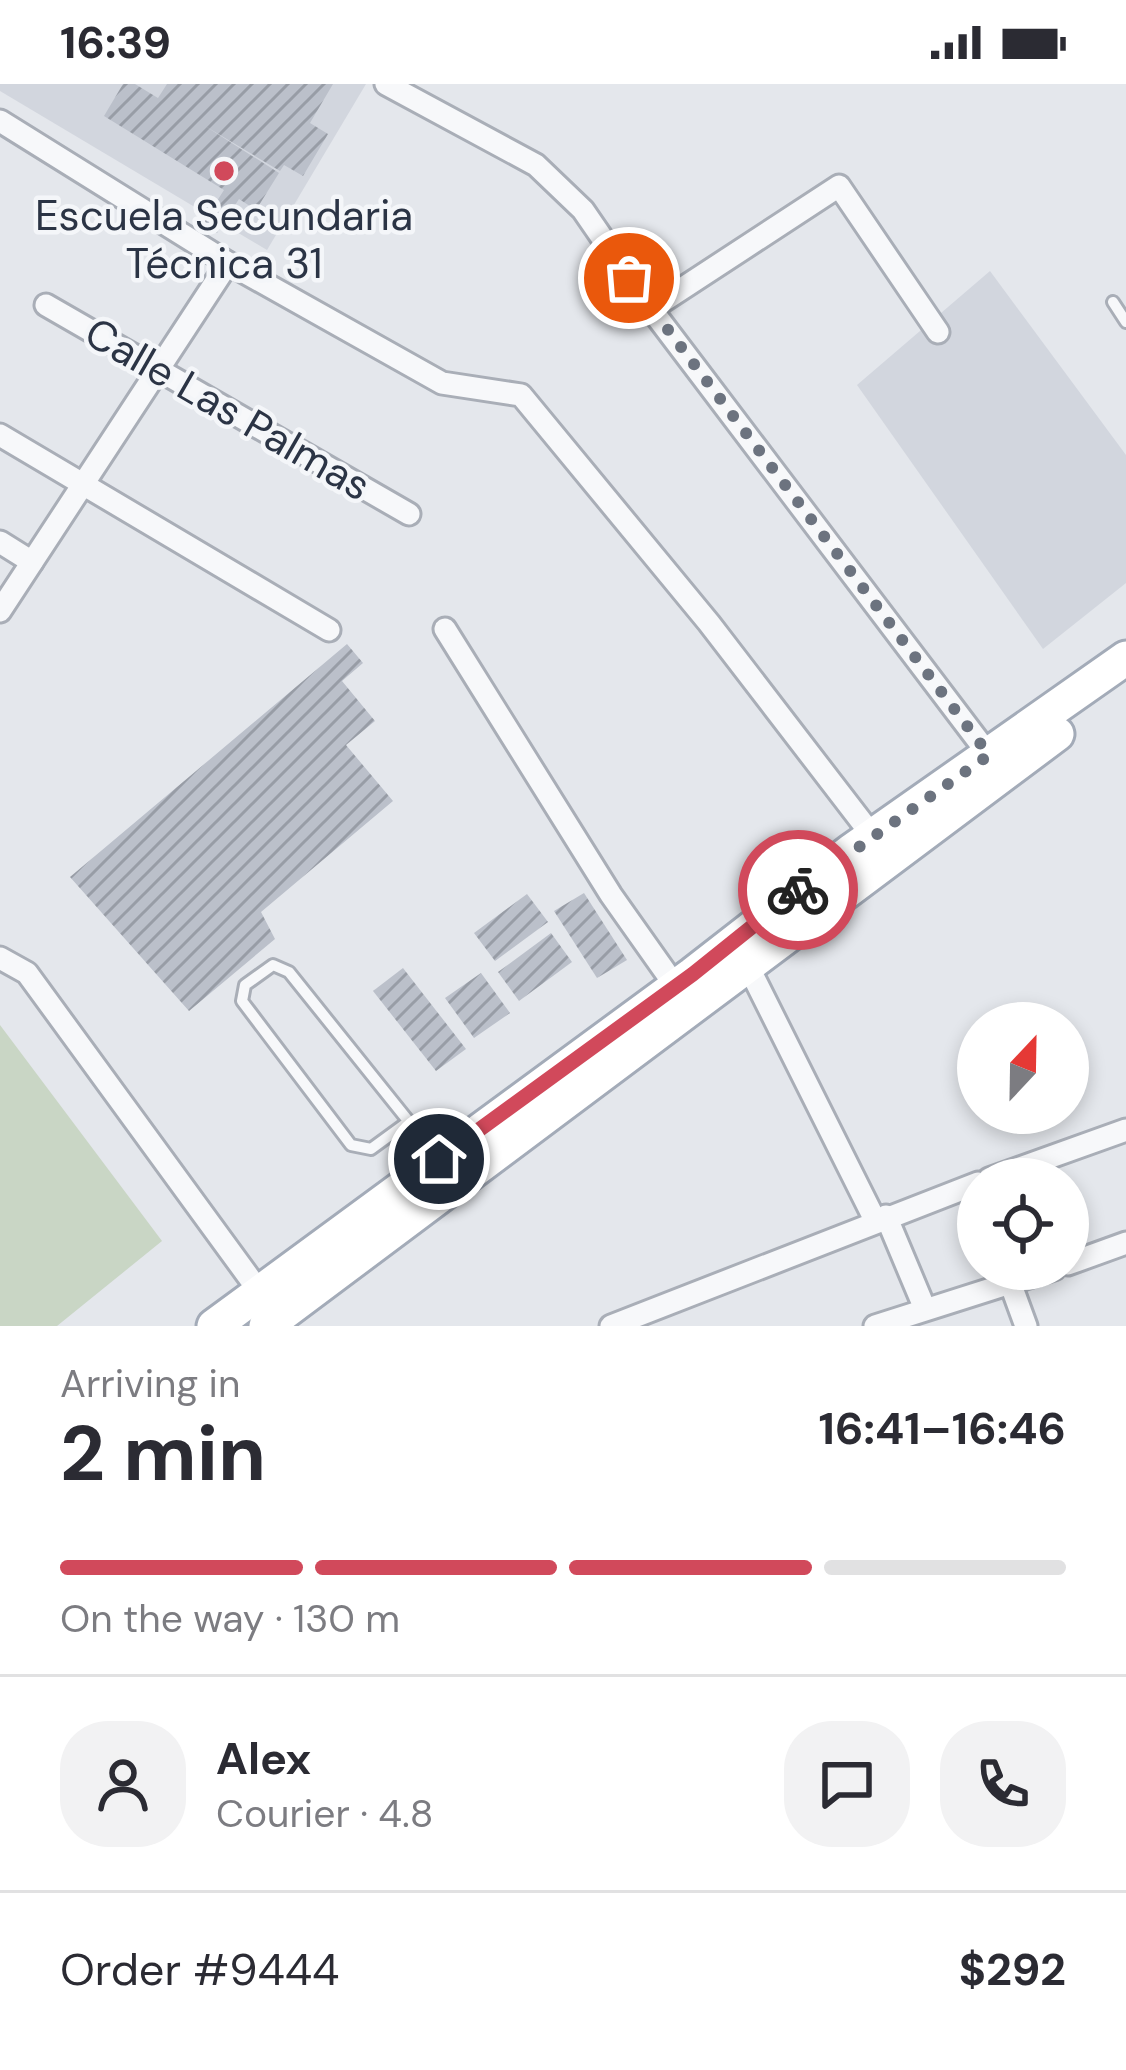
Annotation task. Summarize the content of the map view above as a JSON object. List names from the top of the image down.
{
  "streets": {
    "street": ["Calle Las Palmas"]
  },
  "places": ["Escuela Secundaria Técnica 31"],
  "north": "top",
  "page": {
    "status": "16:39",
    "heading": ["2 min", "Arriving in", "16:41–16:46"],
    "panel": [
      "Alex",
      "Courier · 4.8",
      "Order #9444",
      "$292"
    ],
    "bar": "On the way · 130 m"
  }
}
